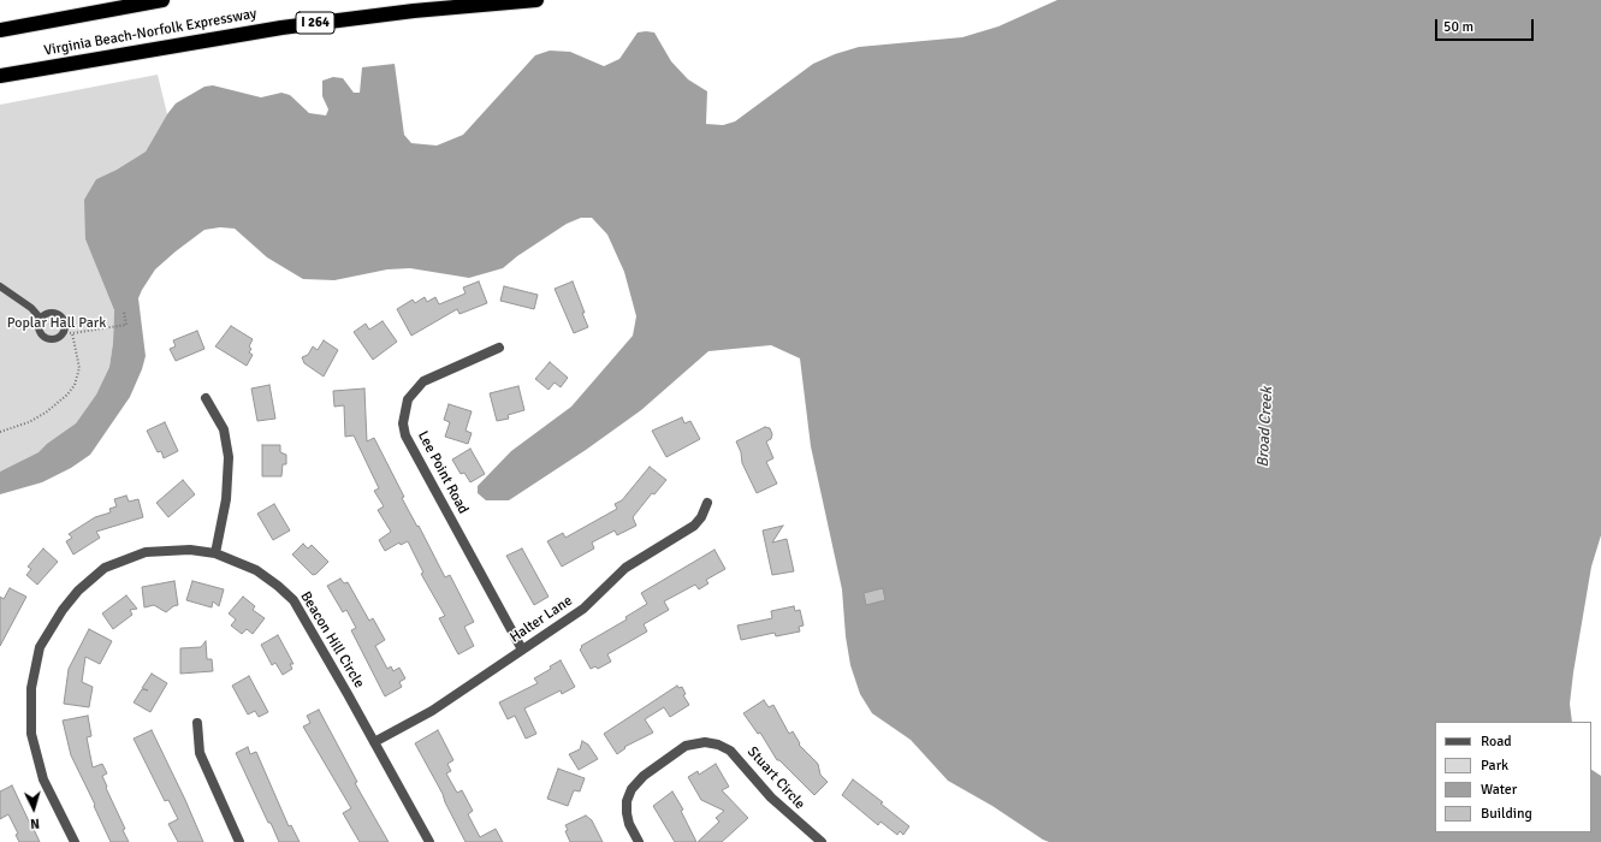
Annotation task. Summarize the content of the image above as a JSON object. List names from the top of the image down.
{
  "streets": {
    "highway": ["I 264", "Virginia Beach-Norfolk Expressway"],
    "street": [
      "Lee Point Road",
      "Halter Lane",
      "Beacon Hill Circle",
      "Stuart Circle"
    ]
  },
  "crossings": [
    ["Lee Point Road", "Halter Lane"],
    ["Halter Lane", "Beacon Hill Circle"]
  ],
  "water": ["Broad Creek"],
  "parks": ["Poplar Hall Park"],
  "legend": [
    "Road",
    "Park",
    "Water",
    "Building"
  ],
  "scale_bar": "50 m",
  "north": "bottom"
}
